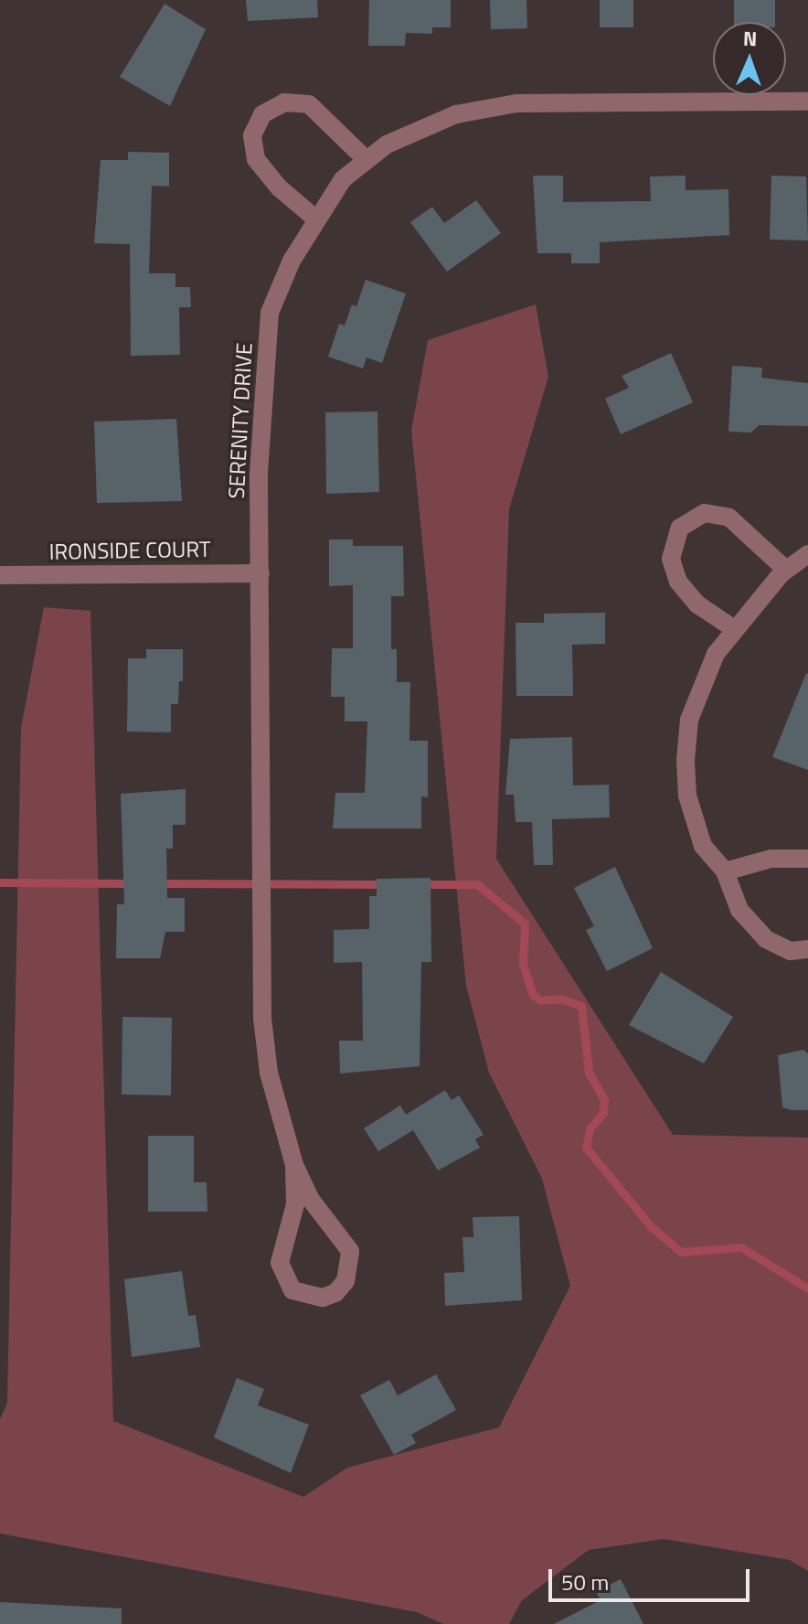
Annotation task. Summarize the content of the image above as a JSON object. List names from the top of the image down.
{
  "streets": {
    "street": ["SERENITY DRIVE", "IRONSIDE COURT"]
  },
  "crossings": [
    ["SERENITY DRIVE", "IRONSIDE COURT"]
  ],
  "scale_bar": "50 m",
  "north": "top"
}
